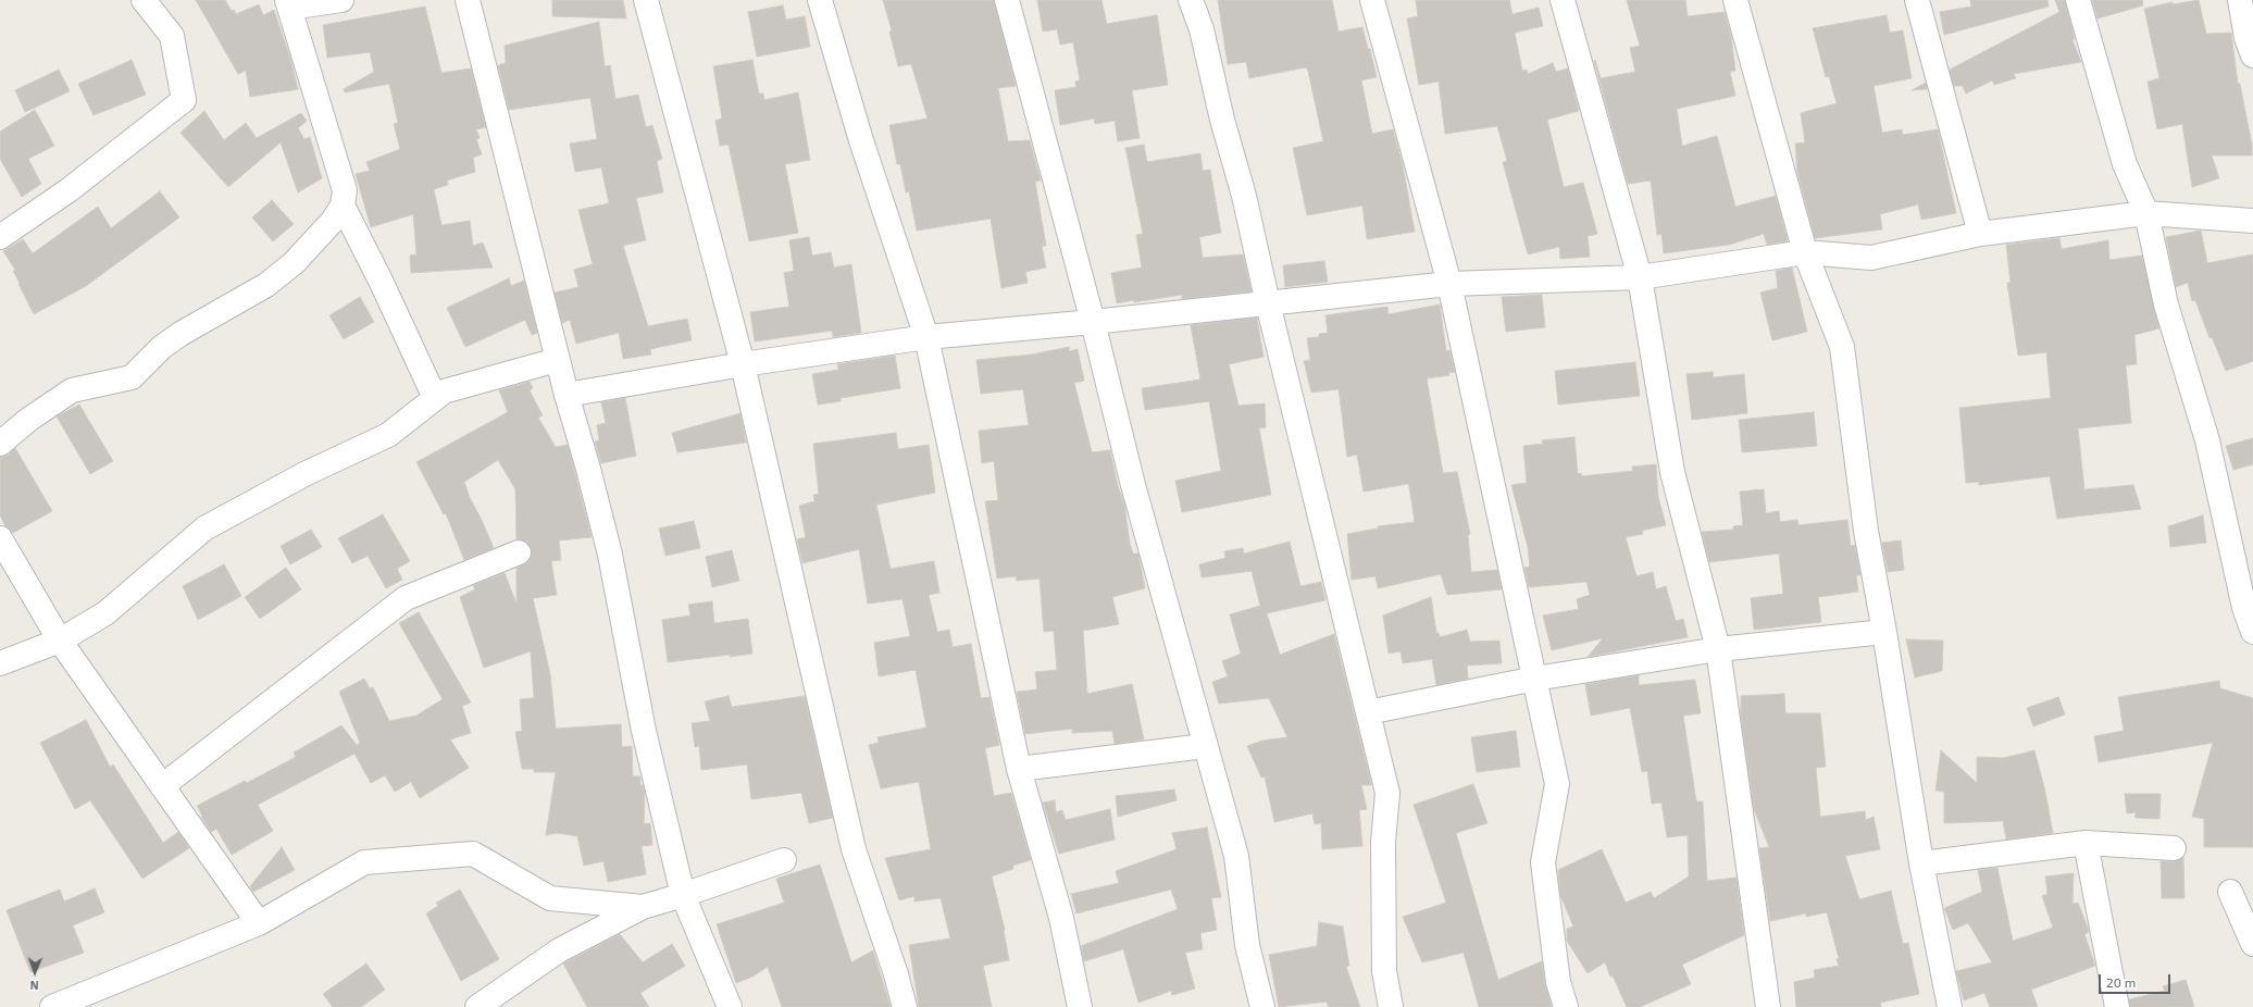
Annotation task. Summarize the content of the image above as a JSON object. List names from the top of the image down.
{
  "scale_bar": "20 m",
  "north": "bottom"
}
